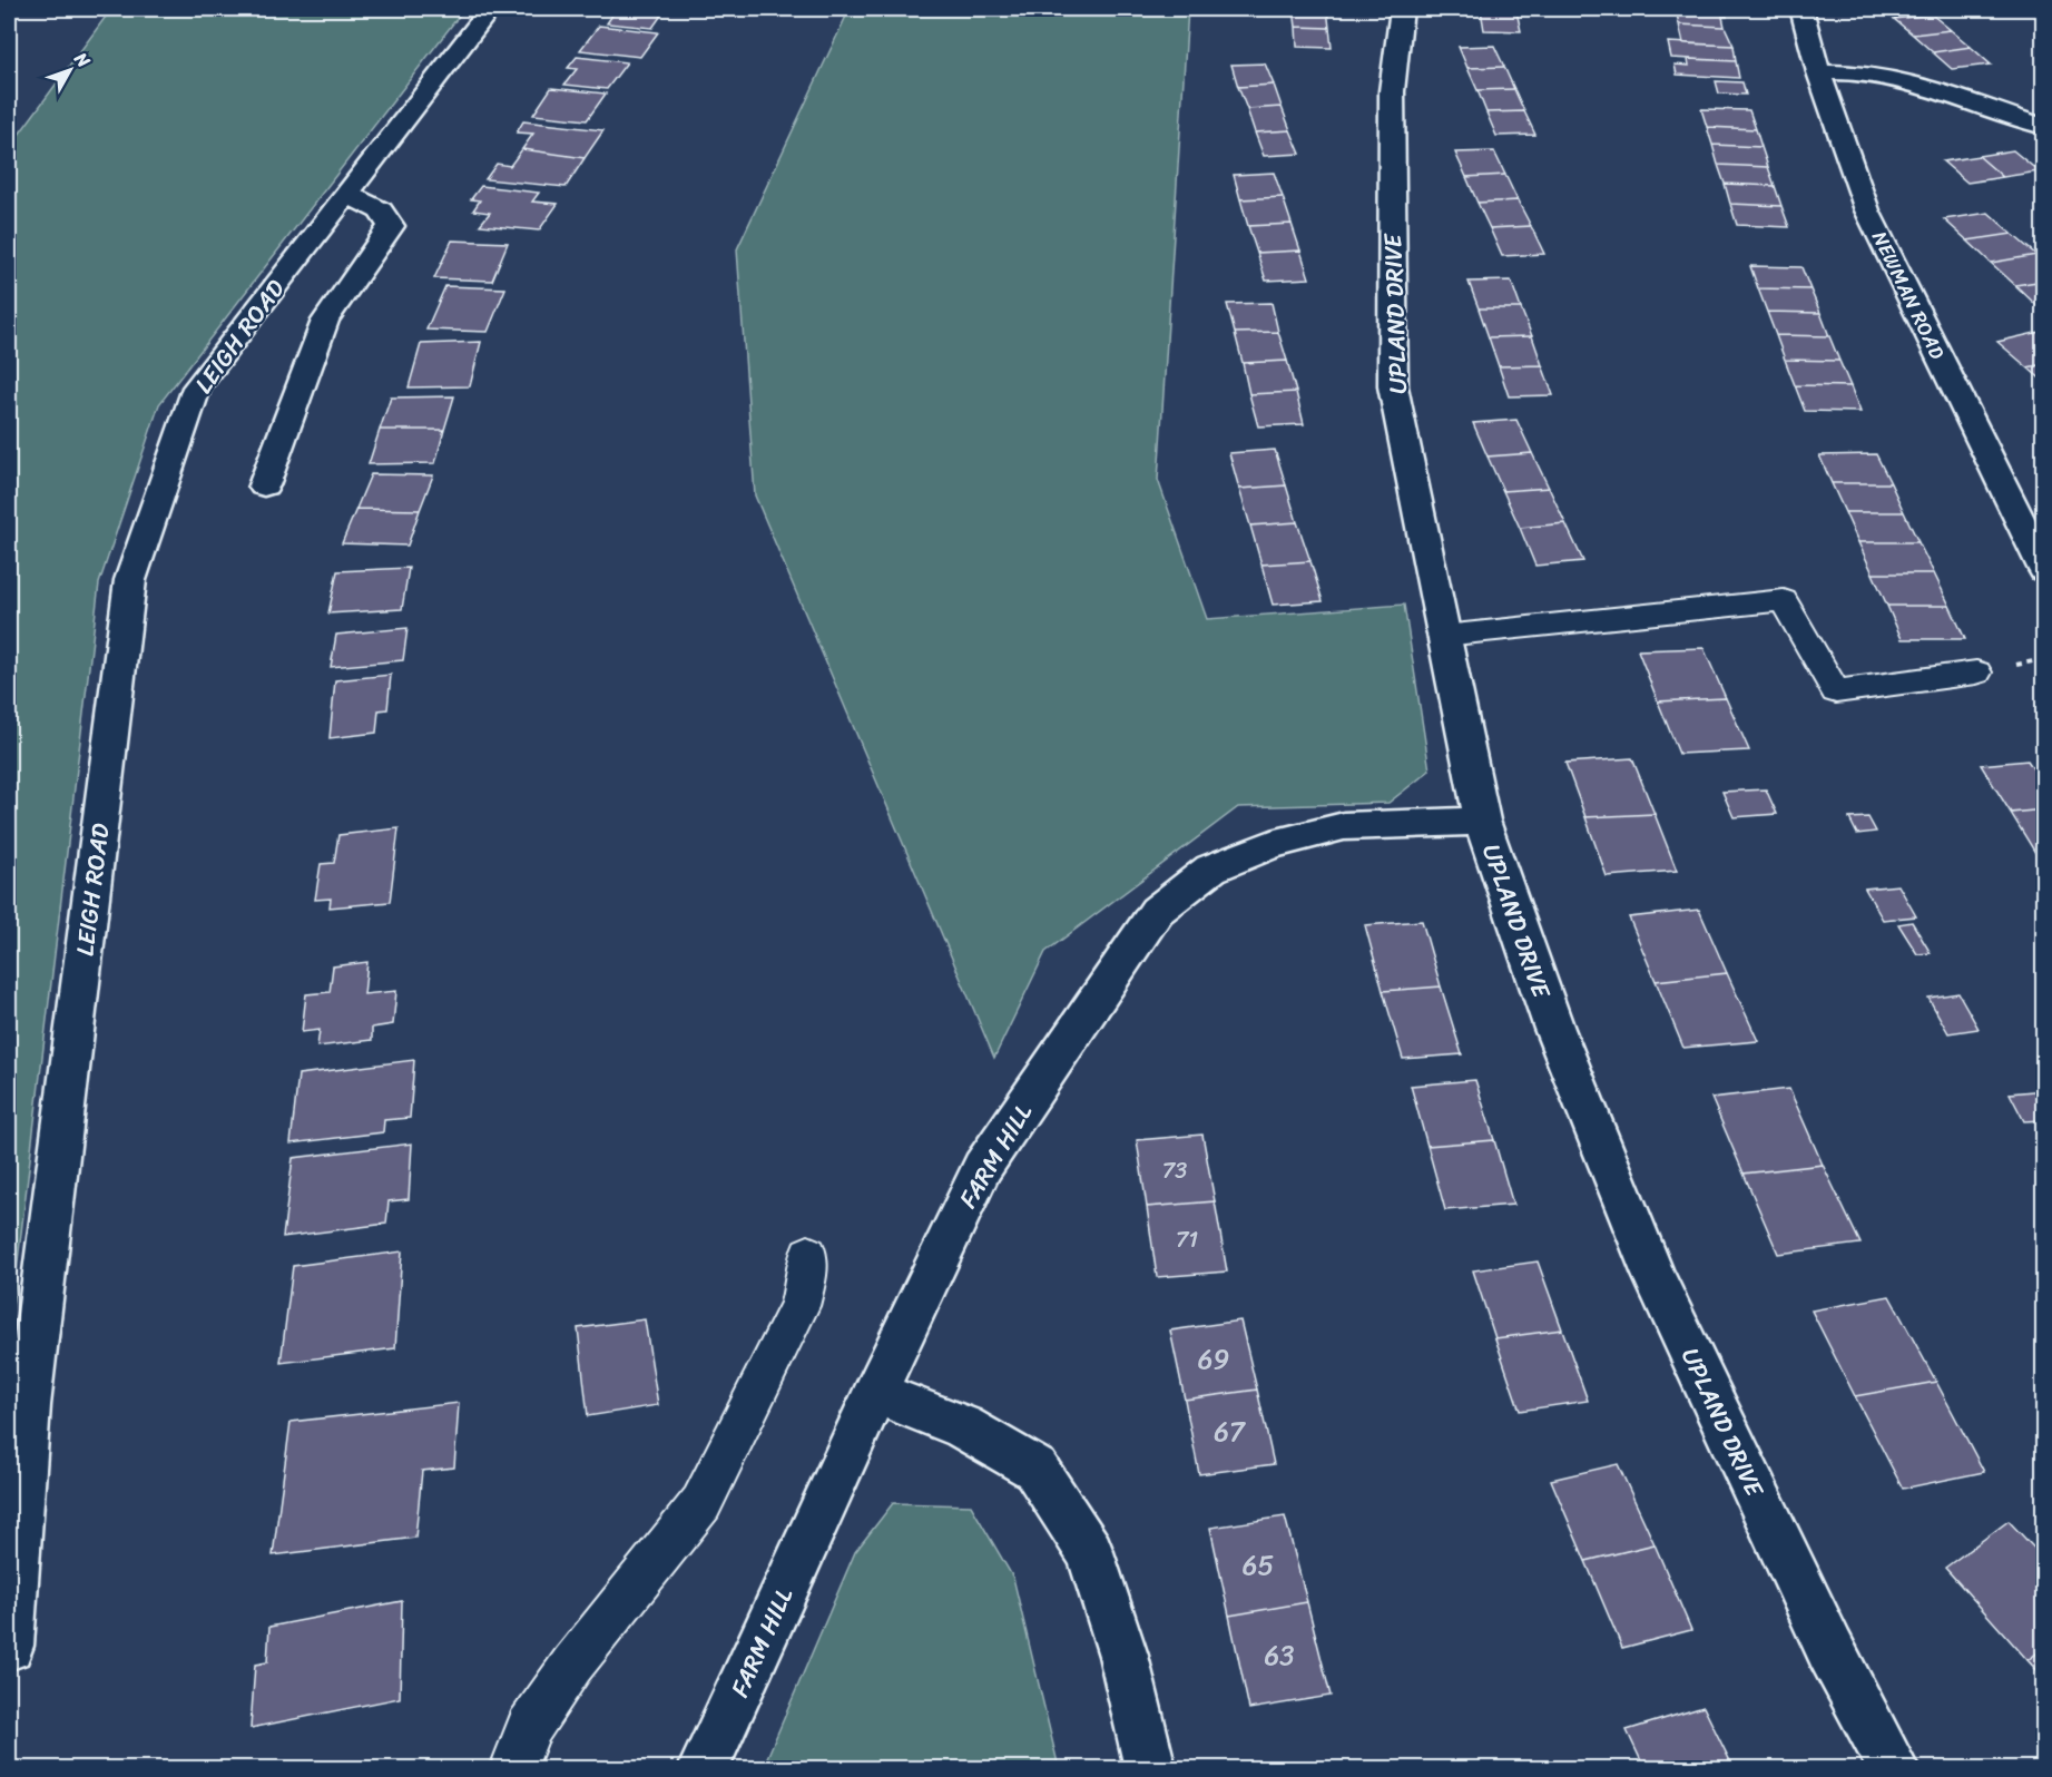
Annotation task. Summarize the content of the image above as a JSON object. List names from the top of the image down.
{
  "streets": {
    "street": [
      "NEWMAN ROAD",
      "UPLAND DRIVE",
      "LEIGH ROAD",
      "FARM HILL"
    ]
  },
  "crossings": [
    ["UPLAND DRIVE", "FARM HILL"]
  ],
  "house_numbers": [
    "73",
    "71",
    "69",
    "67",
    "65",
    "63"
  ],
  "north": "top right"
}
